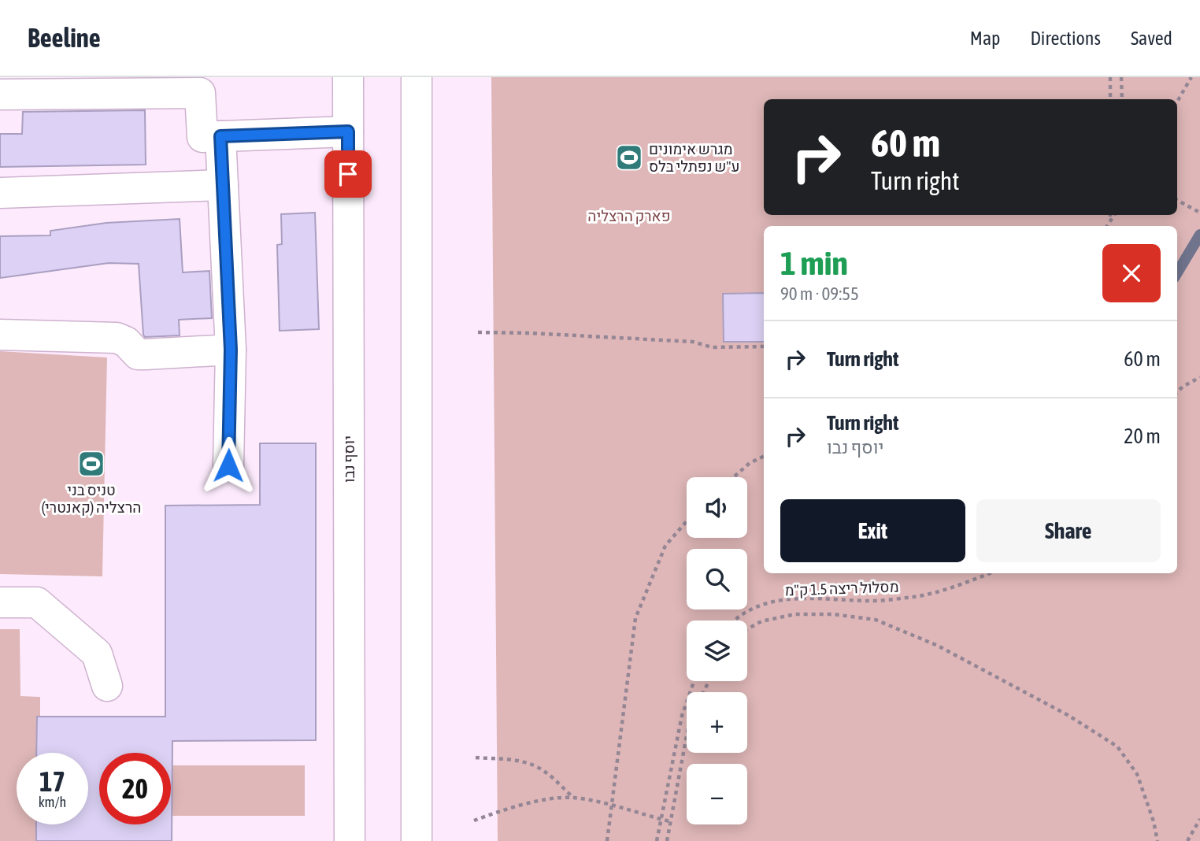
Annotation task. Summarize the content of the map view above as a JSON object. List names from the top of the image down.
{
  "streets": {
    "street": ["יוסף נבו"],
    "path": ["מסלול ריצה 1.5 ק\"מ"]
  },
  "parks": ["פארק הרצליה"],
  "places": {
    "sports": ["מגרש אימונים ע\"ש נפתלי בלס", "טניס בני הרצליה (קאנטרי)"]
  },
  "page": {
    "header": "Beeline",
    "nav": ["Map", "Directions", "Saved"],
    "turn": ["60 m", "Turn right"],
    "heading": ["1 min", "90 m · 09:55"],
    "list": [
      {
        "name": "Turn right",
        "value": "60 m"
      },
      {
        "name": "Turn right",
        "note": "יוסף נבו",
        "value": "20 m"
      }
    ],
    "map_buttons": ["+", "−"],
    "buttons": ["Exit", "Share"],
    "speed": "17 km/h",
    "limit": "20"
  }
}
